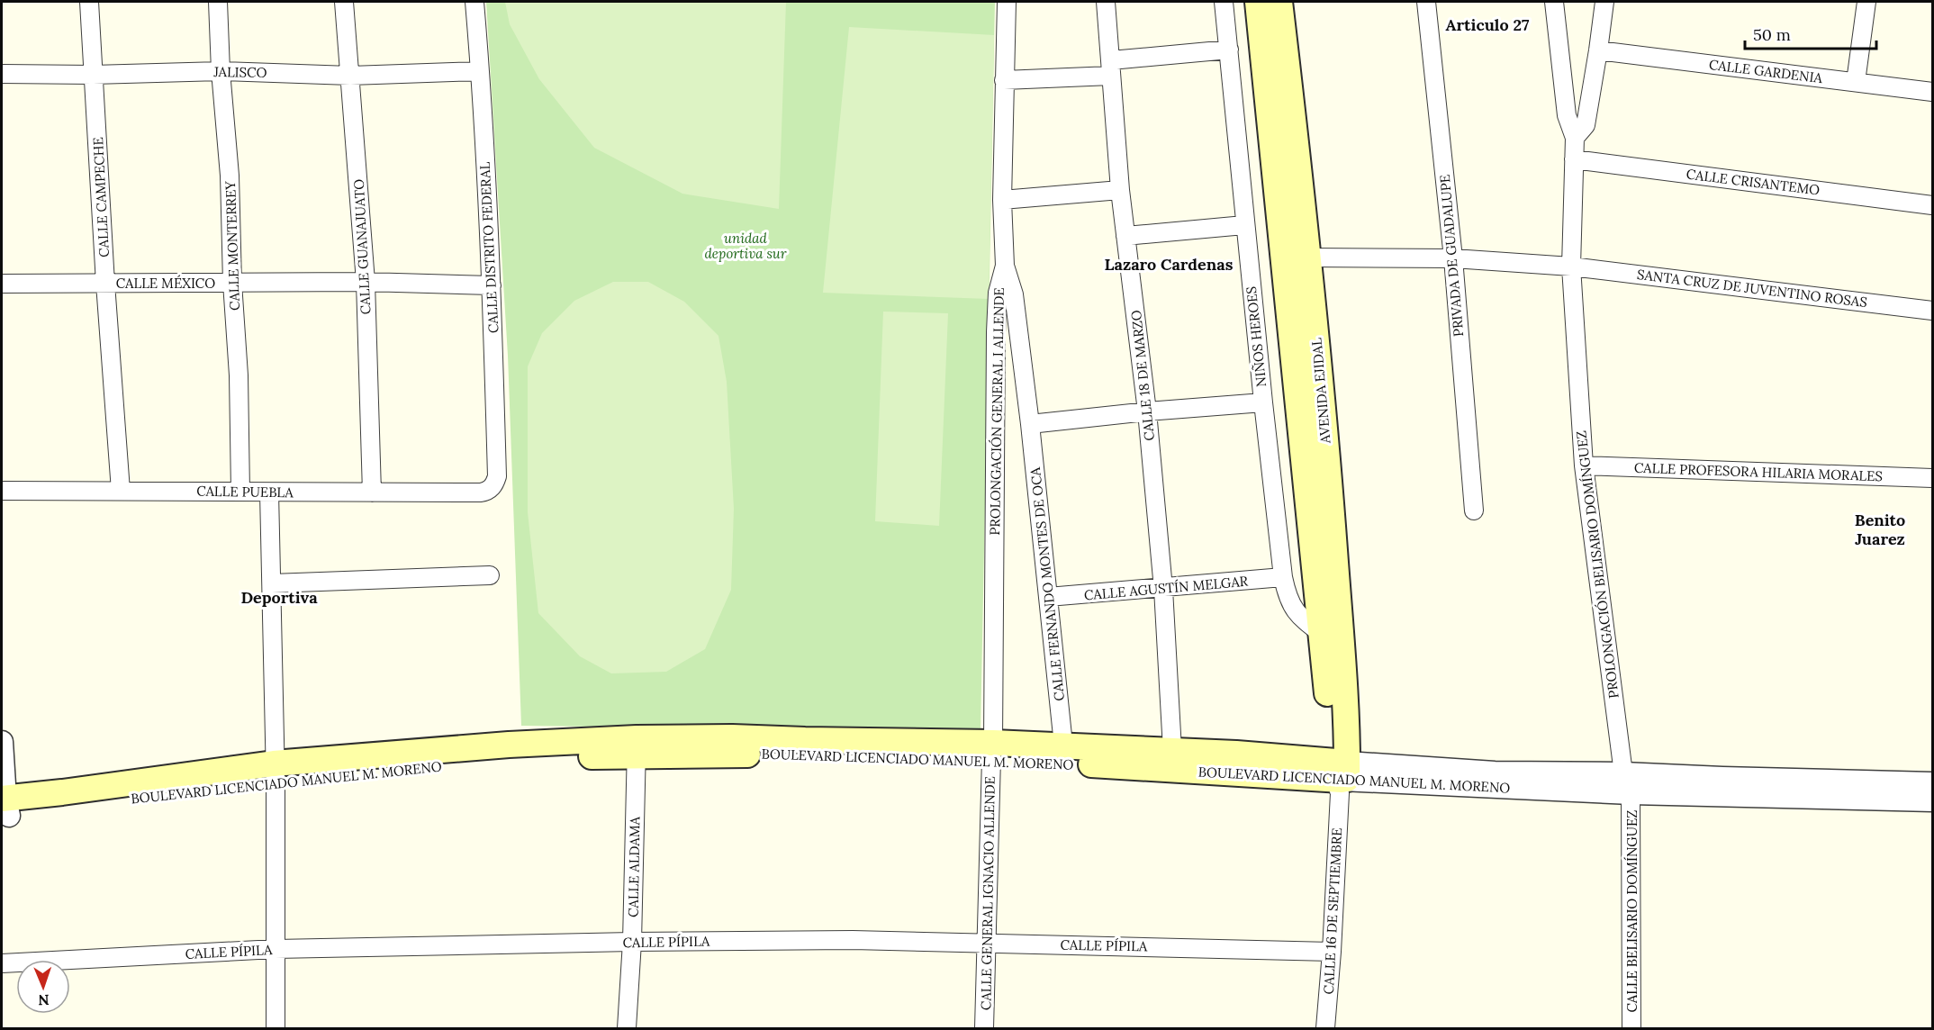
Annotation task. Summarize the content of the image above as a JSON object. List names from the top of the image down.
{
  "streets": {
    "main road": ["AVENIDA EJIDAL", "BOULEVARD LICENCIADO MANUEL M. MORENO"],
    "street": [
      "CALLE GARDENIA",
      "JALISCO",
      "CALLE CRISANTEMO",
      "CALLE CAMPECHE",
      "CALLE MONTERREY",
      "CALLE GUANAJUATO",
      "CALLE DISTRITO FEDERAL",
      "PRIVADA DE GUADALUPE",
      "CALLE MÉXICO",
      "SANTA CRUZ DE JUVENTINO ROSAS",
      "NIÑOS HEROES",
      "CALLE 18 DE MARZO",
      "PROLONGACIÓN GENERAL I ALLENDE",
      "CALLE PROFESORA HILARIA MORALES",
      "CALLE PUEBLA",
      "PROLONGACIÓN BELISARIO DOMÍNGUEZ",
      "CALLE FERNANDO MONTES DE OCA",
      "CALLE AGUSTÍN MELGAR",
      "CALLE ALDAMA",
      "CALLE GENERAL IGNACIO ALLENDE",
      "CALLE 16 DE SEPTIEMBRE",
      "CALLE BELISARIO DOMÍNGUEZ",
      "CALLE PÍPILA"
    ]
  },
  "crossings": [
    ["JALISCO", "CALLE CAMPECHE"],
    ["JALISCO", "CALLE MONTERREY"],
    ["JALISCO", "CALLE GUANAJUATO"],
    ["JALISCO", "CALLE DISTRITO FEDERAL"],
    ["CALLE CRISANTEMO", "PROLONGACIÓN BELISARIO DOMÍNGUEZ"],
    ["CALLE CAMPECHE", "CALLE MÉXICO"],
    ["CALLE CAMPECHE", "CALLE PUEBLA"],
    ["CALLE MONTERREY", "CALLE MÉXICO"],
    ["CALLE MONTERREY", "CALLE PUEBLA"],
    ["CALLE GUANAJUATO", "CALLE MÉXICO"],
    ["CALLE GUANAJUATO", "CALLE PUEBLA"],
    ["CALLE DISTRITO FEDERAL", "CALLE MÉXICO"],
    ["CALLE DISTRITO FEDERAL", "CALLE PUEBLA"],
    ["PRIVADA DE GUADALUPE", "SANTA CRUZ DE JUVENTINO ROSAS"],
    ["SANTA CRUZ DE JUVENTINO ROSAS", "AVENIDA EJIDAL"],
    ["SANTA CRUZ DE JUVENTINO ROSAS", "PROLONGACIÓN BELISARIO DOMÍNGUEZ"],
    ["NIÑOS HEROES", "AVENIDA EJIDAL"],
    ["NIÑOS HEROES", "CALLE AGUSTÍN MELGAR"],
    ["CALLE 18 DE MARZO", "CALLE AGUSTÍN MELGAR"],
    ["CALLE 18 DE MARZO", "BOULEVARD LICENCIADO MANUEL M. MORENO"],
    ["AVENIDA EJIDAL", "BOULEVARD LICENCIADO MANUEL M. MORENO"],
    ["AVENIDA EJIDAL", "CALLE 16 DE SEPTIEMBRE"],
    ["PROLONGACIÓN GENERAL I ALLENDE", "CALLE FERNANDO MONTES DE OCA"],
    ["PROLONGACIÓN GENERAL I ALLENDE", "BOULEVARD LICENCIADO MANUEL M. MORENO"],
    ["PROLONGACIÓN GENERAL I ALLENDE", "CALLE GENERAL IGNACIO ALLENDE"],
    ["CALLE PROFESORA HILARIA MORALES", "PROLONGACIÓN BELISARIO DOMÍNGUEZ"],
    ["PROLONGACIÓN BELISARIO DOMÍNGUEZ", "BOULEVARD LICENCIADO MANUEL M. MORENO"],
    ["PROLONGACIÓN BELISARIO DOMÍNGUEZ", "CALLE BELISARIO DOMÍNGUEZ"],
    ["CALLE FERNANDO MONTES DE OCA", "CALLE AGUSTÍN MELGAR"],
    ["CALLE FERNANDO MONTES DE OCA", "BOULEVARD LICENCIADO MANUEL M. MORENO"],
    ["BOULEVARD LICENCIADO MANUEL M. MORENO", "CALLE ALDAMA"],
    ["BOULEVARD LICENCIADO MANUEL M. MORENO", "CALLE GENERAL IGNACIO ALLENDE"],
    ["BOULEVARD LICENCIADO MANUEL M. MORENO", "CALLE 16 DE SEPTIEMBRE"],
    ["BOULEVARD LICENCIADO MANUEL M. MORENO", "CALLE BELISARIO DOMÍNGUEZ"],
    ["CALLE ALDAMA", "CALLE PÍPILA"],
    ["CALLE GENERAL IGNACIO ALLENDE", "CALLE PÍPILA"],
    ["CALLE 16 DE SEPTIEMBRE", "CALLE PÍPILA"]
  ],
  "districts": [
    "Articulo 27",
    "Lazaro Cardenas",
    "Benito Juarez",
    "Deportiva"
  ],
  "parks": ["unidad deportiva sur"],
  "scale_bar": "50 m",
  "north": "bottom"
}
